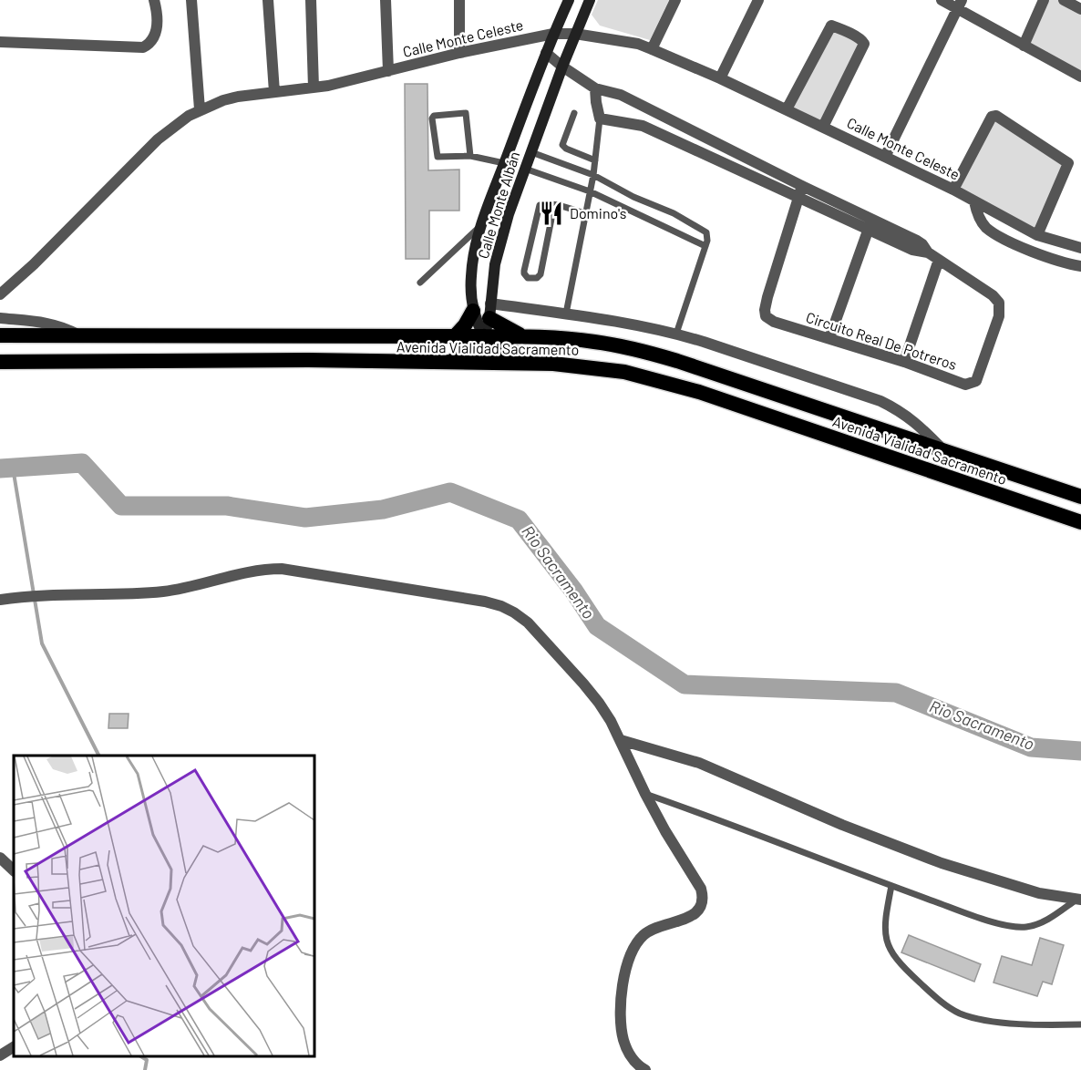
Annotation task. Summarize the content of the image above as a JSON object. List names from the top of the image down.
{
  "streets": {
    "highway": ["Avenida Vialidad Sacramento"],
    "main road": ["Calle Monte Albán"],
    "street": ["Calle Monte Celeste", "Circuito Real De Potreros"]
  },
  "crossings": [
    ["Calle Monte Celeste", "Calle Monte Albán"],
    ["Calle Monte Albán", "Circuito Real De Potreros"],
    ["Calle Monte Albán", "Avenida Vialidad Sacramento"]
  ],
  "water": ["Rio Sacramento"],
  "places": {
    "restaurant": ["Domino's"]
  }
}
